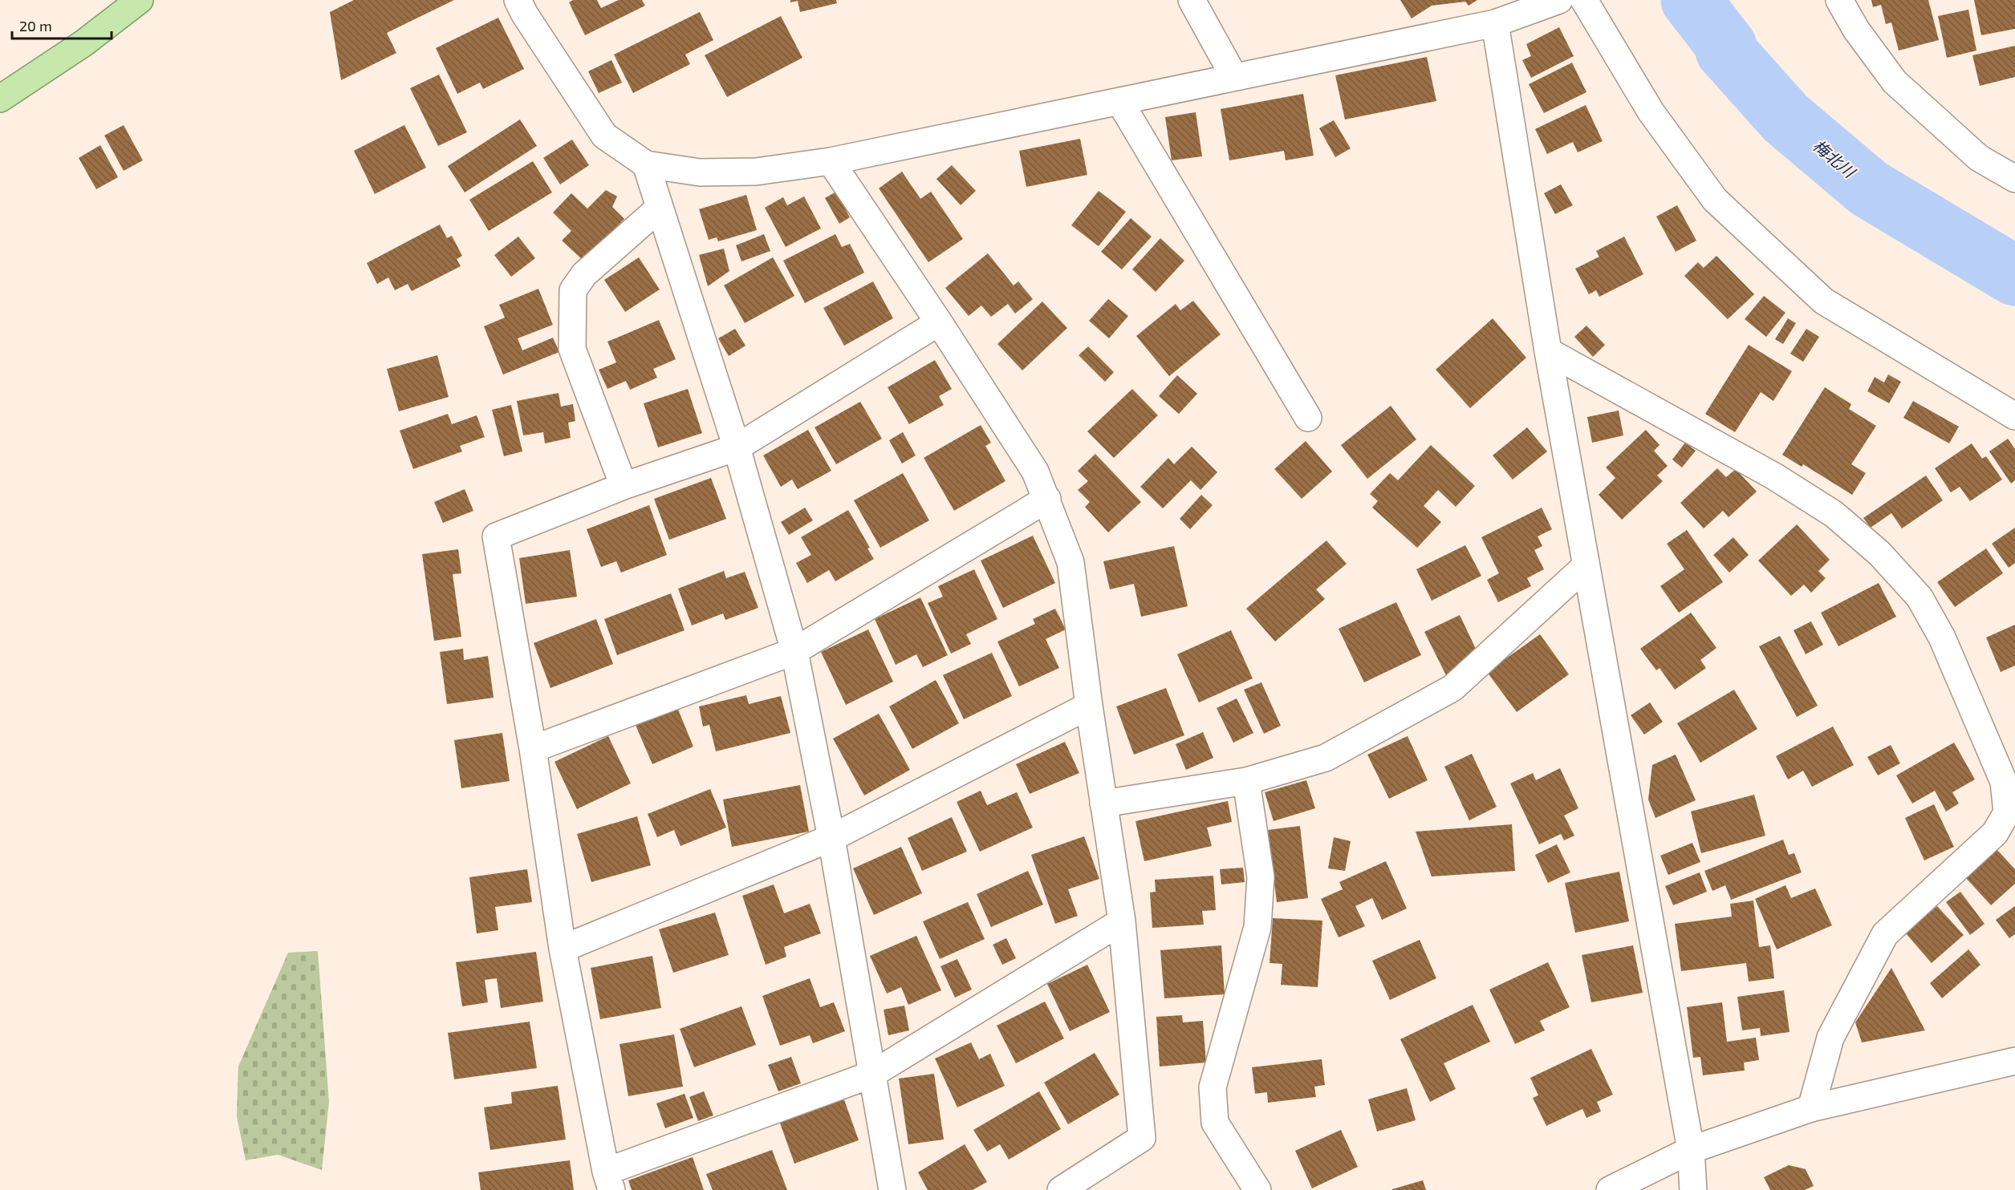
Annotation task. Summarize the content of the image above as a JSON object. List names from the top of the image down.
{
  "water": ["梅北川"],
  "scale_bar": "20 m"
}
